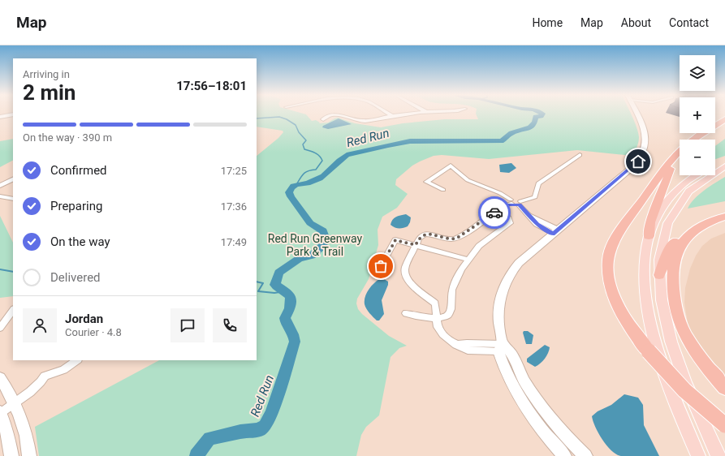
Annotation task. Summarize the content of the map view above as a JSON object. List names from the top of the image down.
{
  "water": ["Red Run"],
  "parks": ["Red Run Greenway Park & Trail"],
  "page": {
    "header": "Map",
    "nav": [
      "Home",
      "Map",
      "About",
      "Contact"
    ],
    "map_buttons": ["+", "−"],
    "heading": ["2 min", "Arriving in", "17:56–18:01"],
    "panel": ["Jordan", "Courier · 4.8"],
    "bar": "On the way · 390 m",
    "list": [
      ["Confirmed", "17:25"],
      ["Preparing", "17:36"],
      ["On the way", "17:49"],
      "Delivered"
    ]
  }
}
